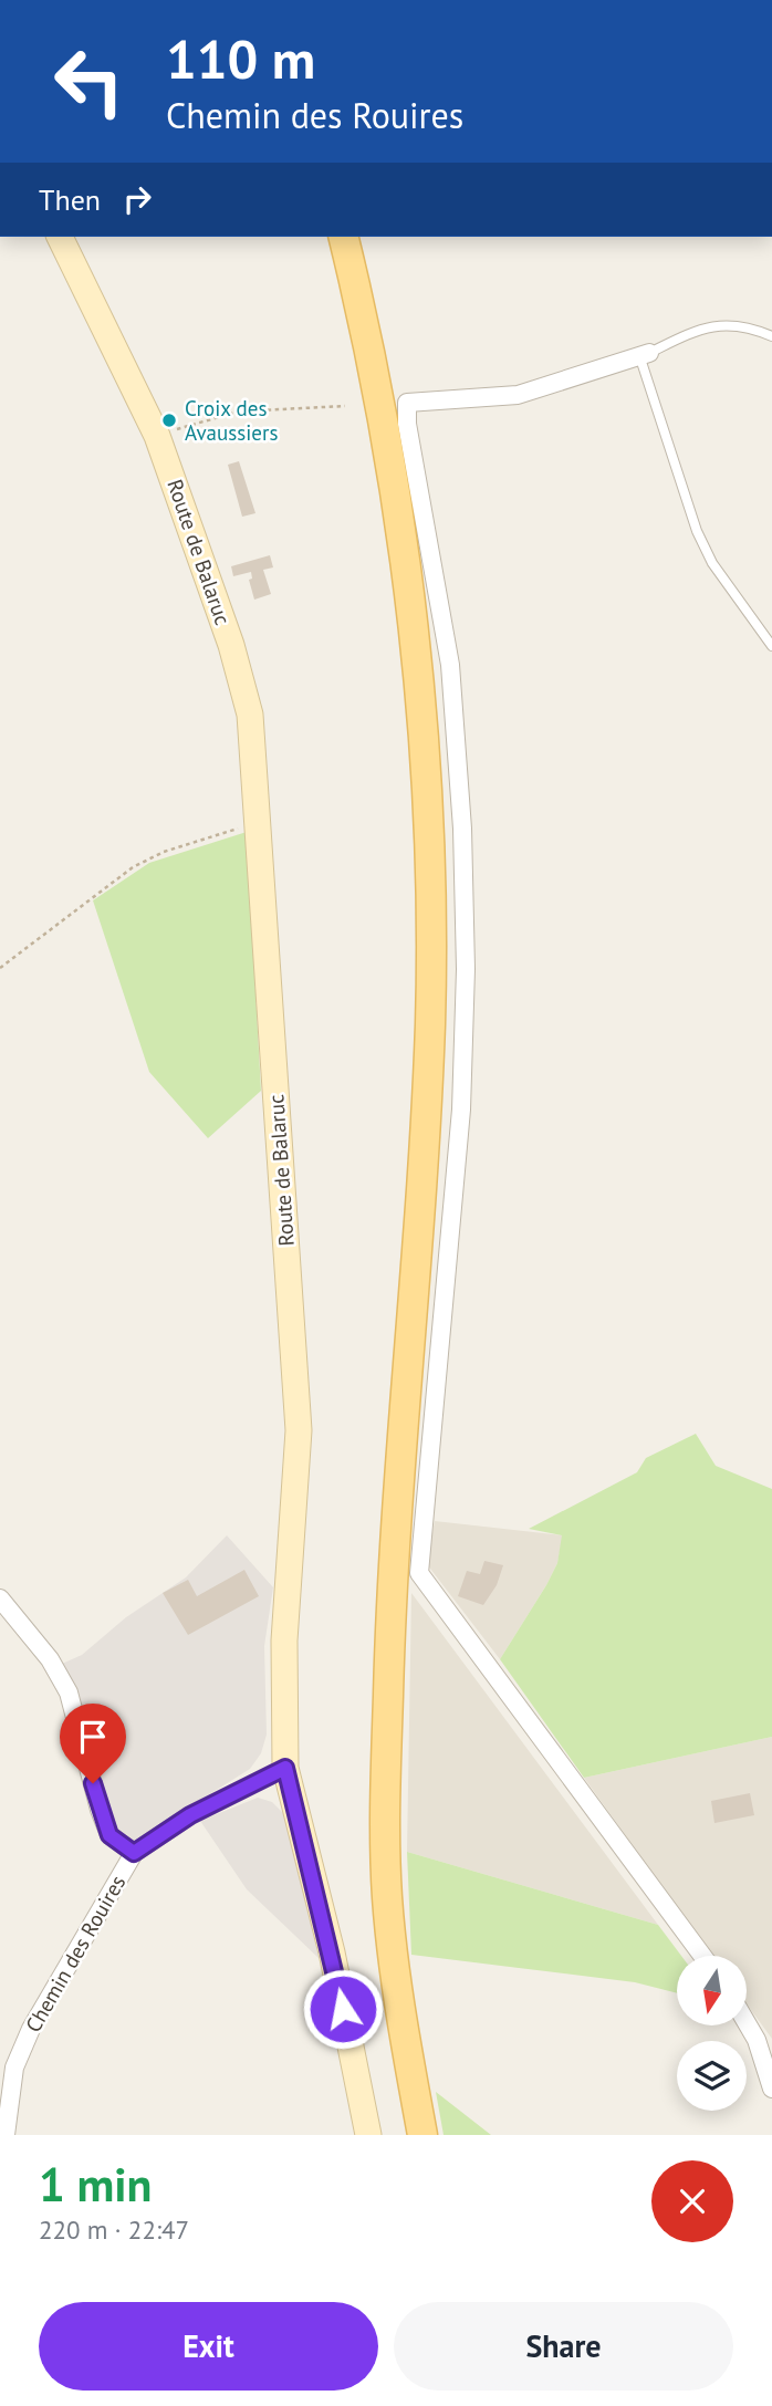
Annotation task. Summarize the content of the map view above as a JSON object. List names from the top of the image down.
{
  "streets": {
    "street": ["Route de Balaruc", "Chemin des Rouires"]
  },
  "crossings": [
    ["Route de Balaruc", "Chemin des Rouires"]
  ],
  "places": ["Croix des Avaussiers"],
  "north": "bottom",
  "page": {
    "turn": ["110 m", "Chemin des Rouires"],
    "then": "Then",
    "heading": ["1 min", "220 m · 22:47"],
    "buttons": ["Exit", "Share"]
  }
}
